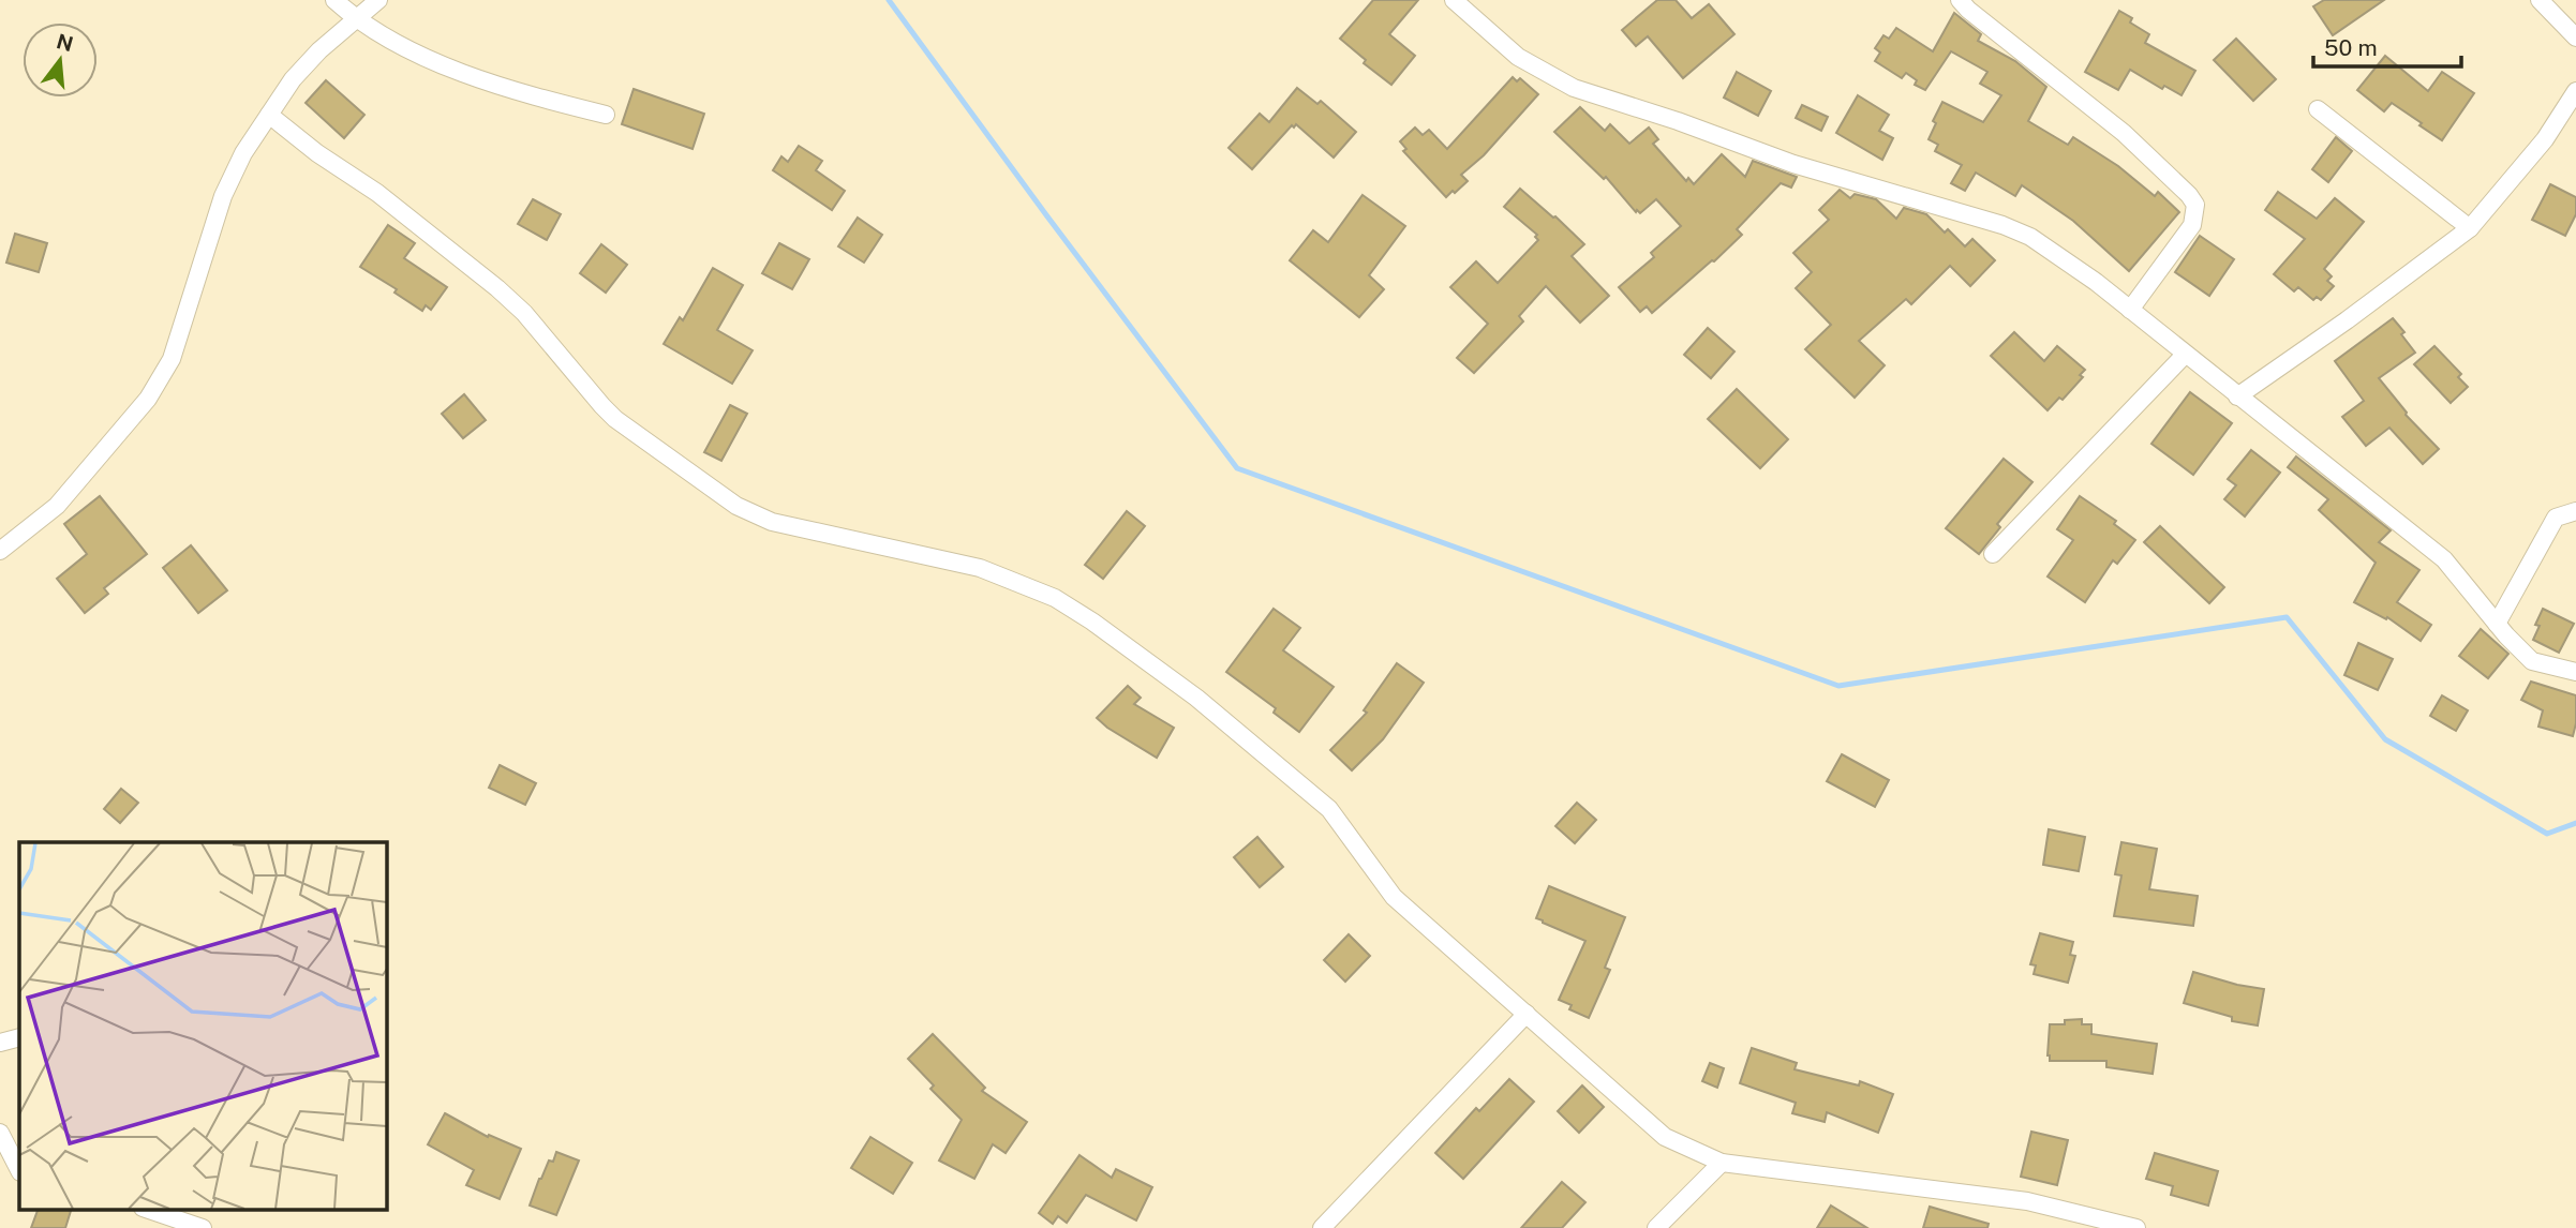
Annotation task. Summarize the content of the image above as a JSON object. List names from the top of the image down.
{
  "scale_bar": "50 m",
  "north": "top"
}
